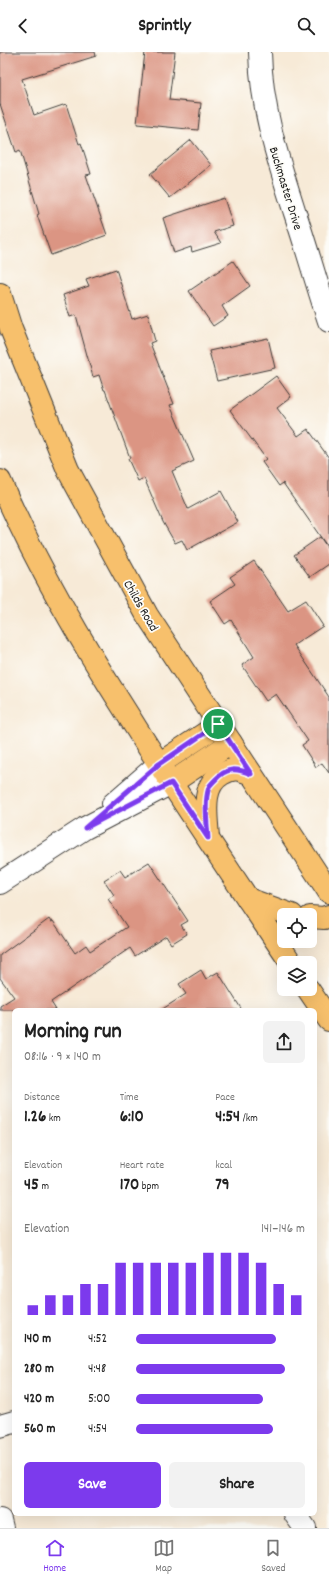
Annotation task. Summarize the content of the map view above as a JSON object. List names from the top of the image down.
{
  "streets": {
    "main road": ["Childs Road"],
    "street": ["Buckmaster Drive"]
  },
  "page": {
    "header": "Sprintly",
    "heading": ["Morning run", "08:16 · 9 × 140 m"],
    "stats": [
      ["Distance", "1.26 km"],
      ["Time", "6:10"],
      ["Pace", "4:54 /km"],
      ["Elevation", "45 m"],
      ["Heart rate", "170 bpm"],
      ["kcal", "79"]
    ],
    "chart": ["Elevation", "141–146 m"],
    "list": [
      {
        "name": "140 m",
        "note": "4:52"
      },
      {
        "name": "280 m",
        "note": "4:48"
      },
      {
        "name": "420 m",
        "note": "5:00"
      },
      {
        "name": "560 m",
        "note": "4:54"
      }
    ],
    "buttons": ["Save", "Share"],
    "tabs": ["Home", "Map", "Saved"]
  }
}
